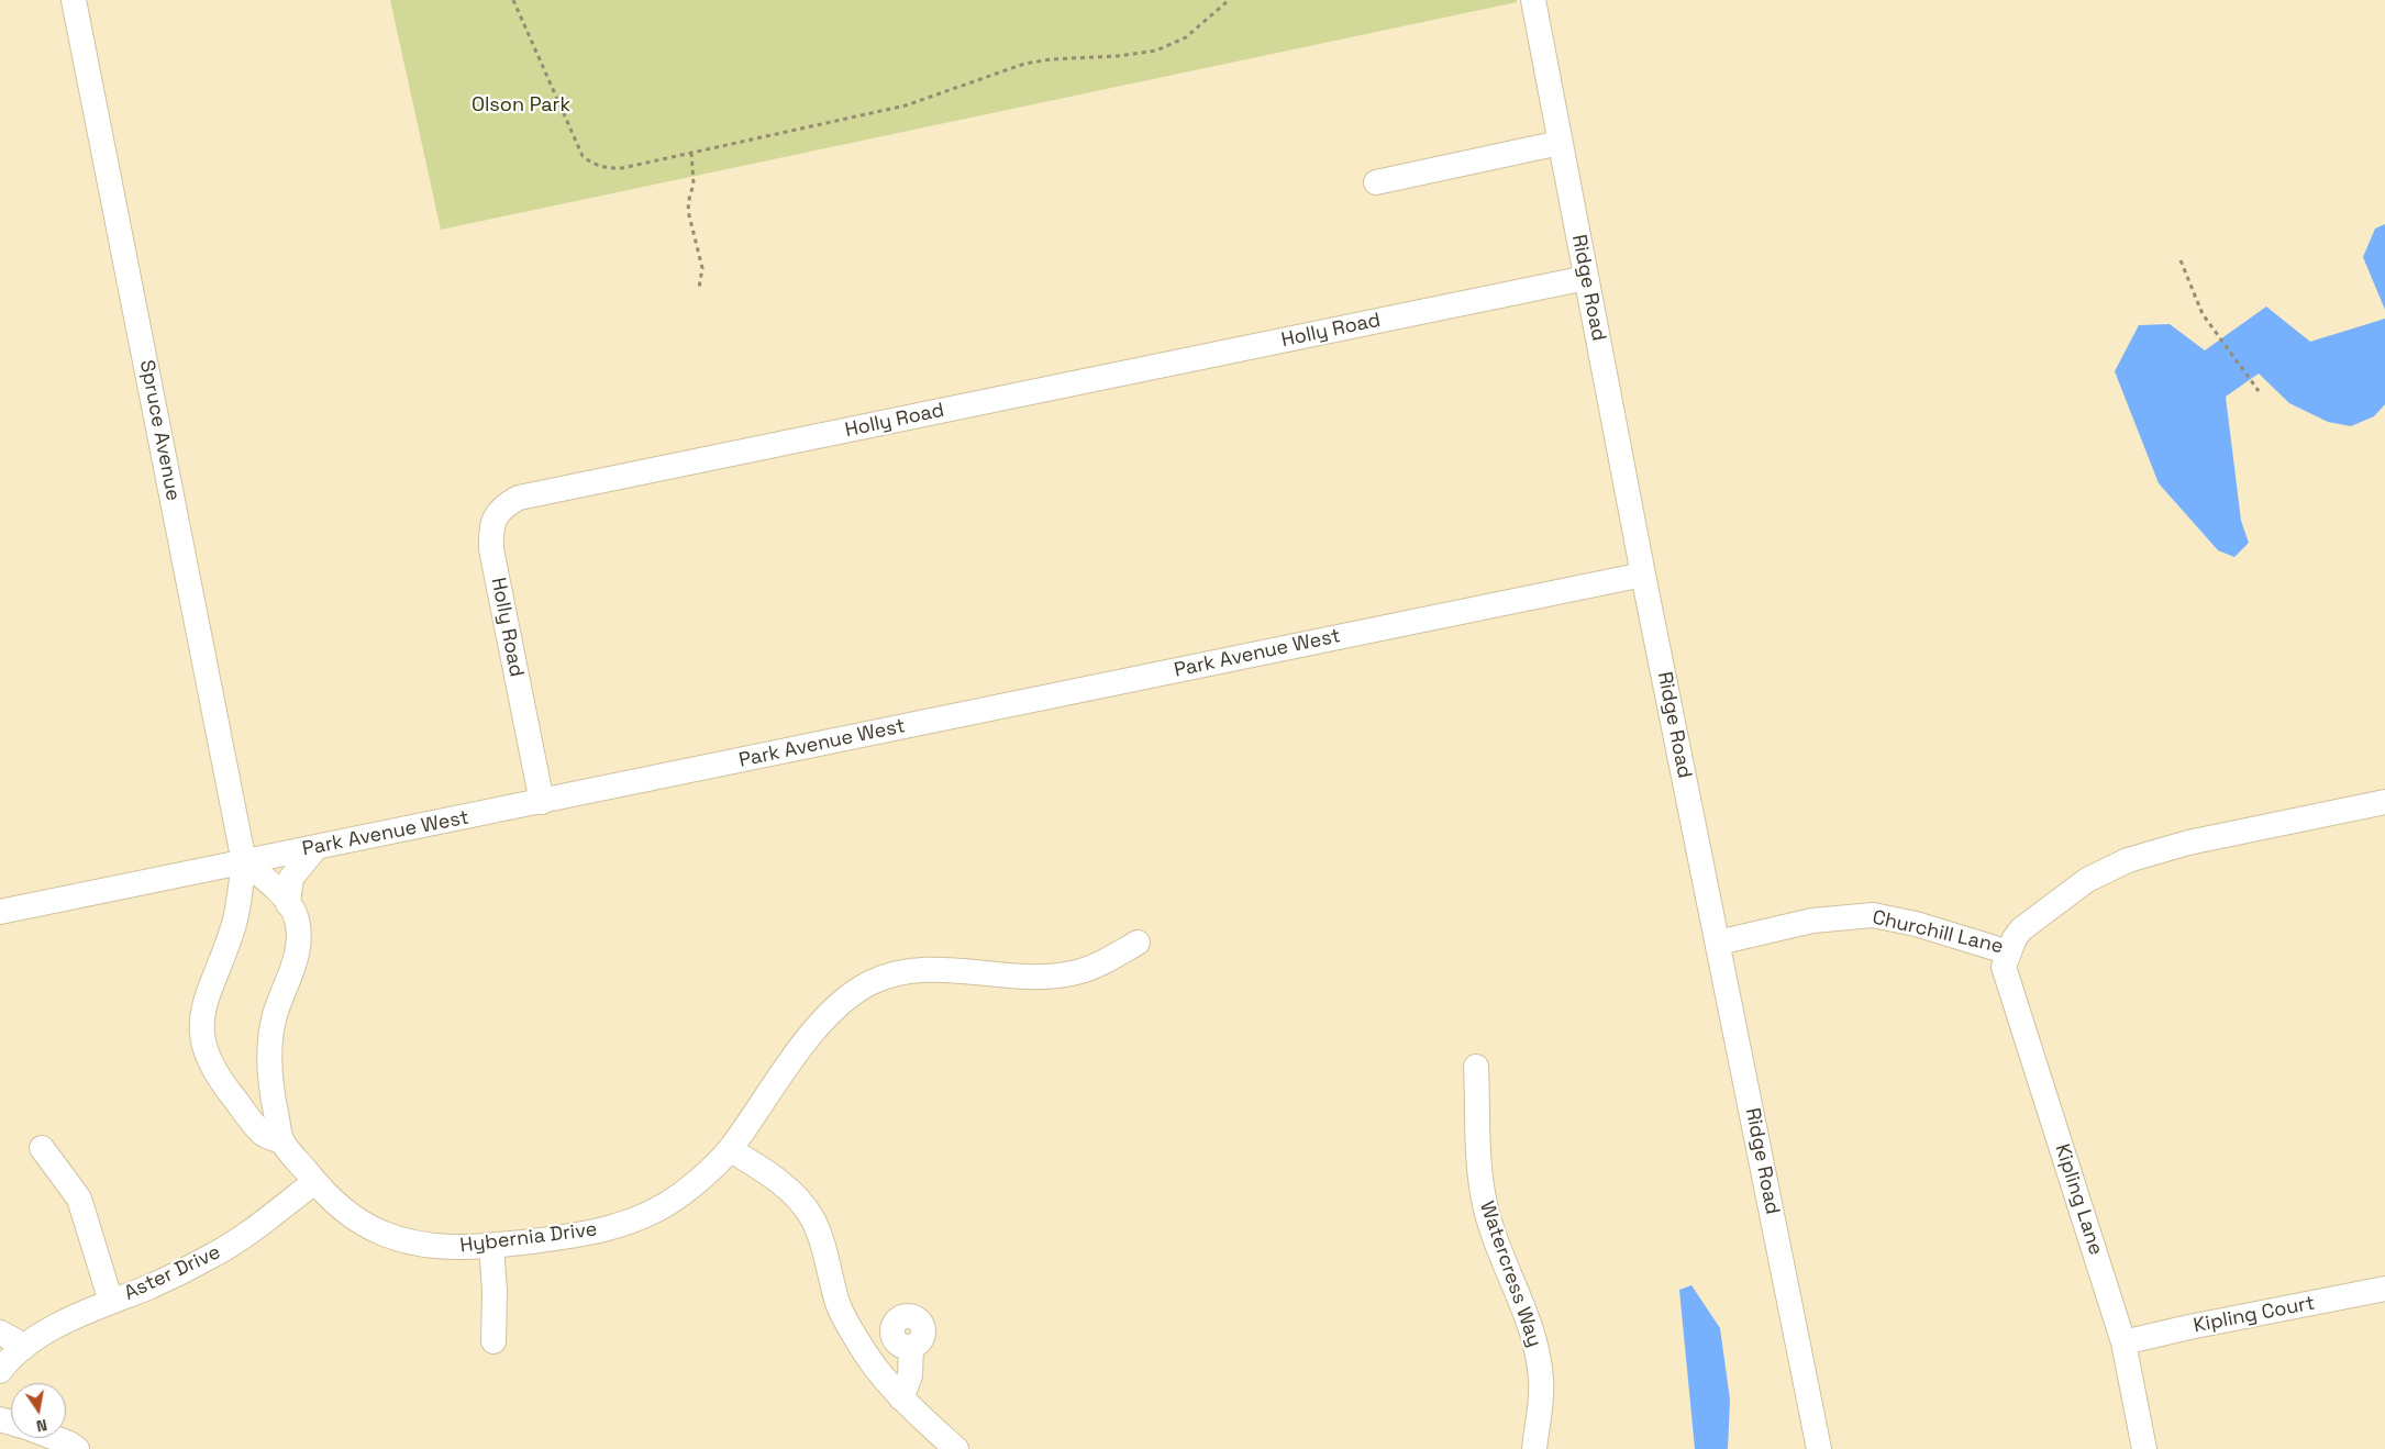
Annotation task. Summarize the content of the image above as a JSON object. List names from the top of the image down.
{
  "streets": {
    "street": [
      "Ridge Road",
      "Holly Road",
      "Spruce Avenue",
      "Park Avenue West",
      "Churchill Lane",
      "Kipling Lane",
      "Hybernia Drive",
      "Aster Drive",
      "Watercress Way",
      "Kipling Court"
    ]
  },
  "crossings": [
    ["Ridge Road", "Holly Road"],
    ["Ridge Road", "Park Avenue West"],
    ["Ridge Road", "Churchill Lane"],
    ["Holly Road", "Park Avenue West"],
    ["Spruce Avenue", "Park Avenue West"],
    ["Spruce Avenue", "Hybernia Drive"],
    ["Park Avenue West", "Hybernia Drive"],
    ["Churchill Lane", "Kipling Lane"],
    ["Kipling Lane", "Kipling Court"],
    ["Hybernia Drive", "Aster Drive"]
  ],
  "parks": ["Olson Park"],
  "north": "bottom"
}
